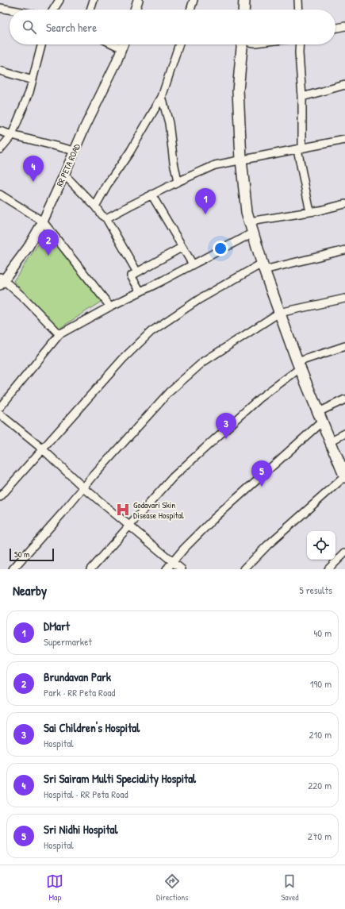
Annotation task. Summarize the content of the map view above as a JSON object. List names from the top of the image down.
{
  "streets": {
    "street": ["RR PETA ROAD"]
  },
  "places": {
    "hospital": ["Godavari Skin Disease Hospital"]
  },
  "scale_bar": "50 m",
  "page": {
    "search": "Search here",
    "pins": [
      "4",
      "1",
      "2",
      "3",
      "5"
    ],
    "scale": "50 m",
    "heading": ["Nearby", "5 results"],
    "list": [
      {
        "mark": "1",
        "name": "DMart",
        "note": "Supermarket",
        "value": "40 m"
      },
      {
        "mark": "2",
        "name": "Brundavan Park",
        "note": "Park · RR Peta Road",
        "value": "190 m"
      },
      {
        "mark": "3",
        "name": "Sai Children's Hospital",
        "note": "Hospital",
        "value": "210 m"
      },
      {
        "mark": "4",
        "name": "Sri Sairam Multi Speciality Hospital",
        "note": "Hospital · RR Peta Road",
        "value": "220 m"
      },
      {
        "mark": "5",
        "name": "Sri Nidhi Hospital",
        "note": "Hospital",
        "value": "270 m"
      }
    ],
    "nav": ["Map", "Directions", "Saved"]
  }
}
